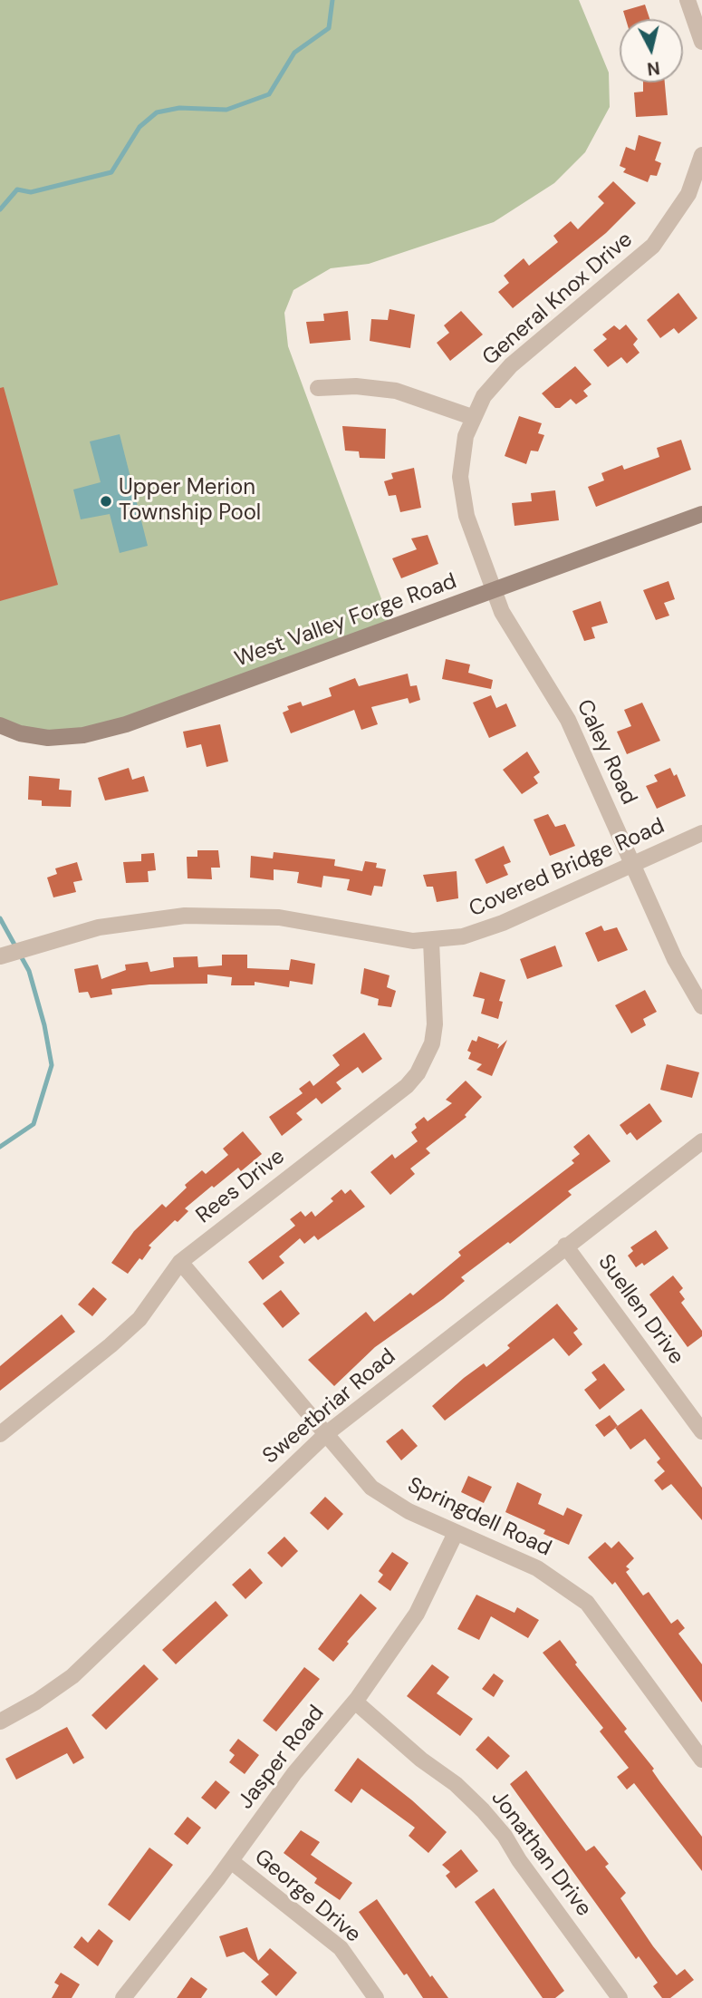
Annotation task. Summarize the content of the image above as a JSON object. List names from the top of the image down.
{
  "streets": {
    "main road": ["West Valley Forge Road"],
    "street": [
      "General Knox Drive",
      "Caley Road",
      "Covered Bridge Road",
      "Rees Drive",
      "Suellen Drive",
      "Sweetbriar Road",
      "Springdell Road",
      "Jasper Road",
      "Jonathan Drive",
      "George Drive"
    ]
  },
  "crossings": [
    ["General Knox Drive", "West Valley Forge Road"],
    ["General Knox Drive", "Caley Road"],
    ["West Valley Forge Road", "Caley Road"],
    ["Caley Road", "Covered Bridge Road"],
    ["Covered Bridge Road", "Rees Drive"],
    ["Rees Drive", "Springdell Road"],
    ["Suellen Drive", "Sweetbriar Road"],
    ["Sweetbriar Road", "Springdell Road"],
    ["Springdell Road", "Jasper Road"],
    ["Jasper Road", "Jonathan Drive"],
    ["Jasper Road", "George Drive"]
  ],
  "places": ["Upper Merion Township Pool"],
  "north": "bottom"
}
